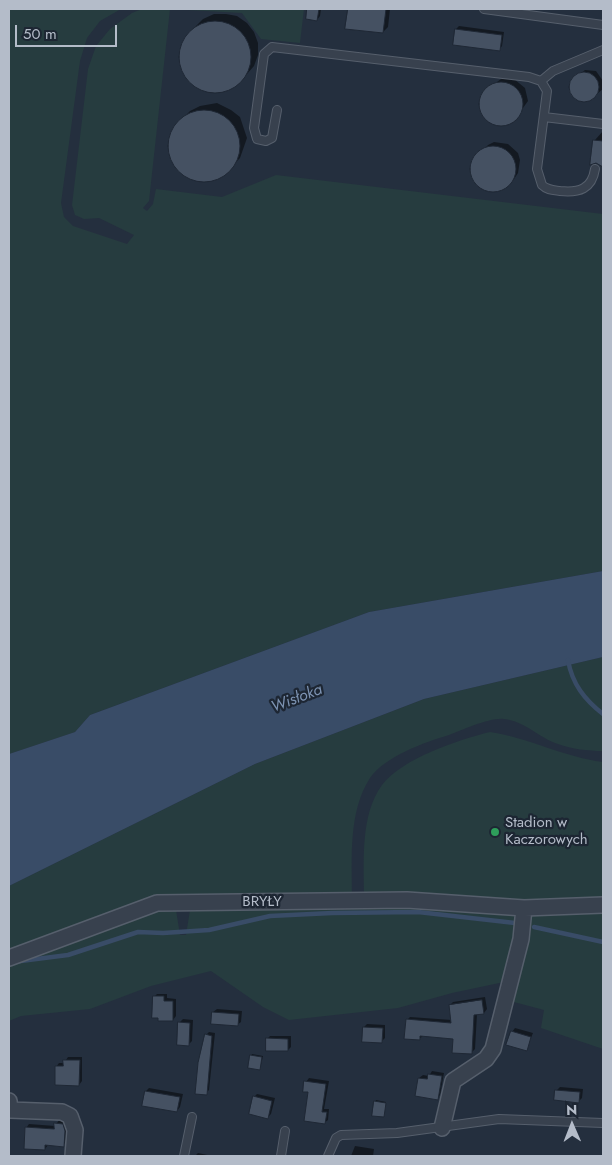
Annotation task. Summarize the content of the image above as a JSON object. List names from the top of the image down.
{
  "streets": {
    "street": ["BRYŁY"]
  },
  "water": ["Wisłoka"],
  "places": ["Stadion w Kaczorowych"],
  "scale_bar": "50 m",
  "north": "top"
}
